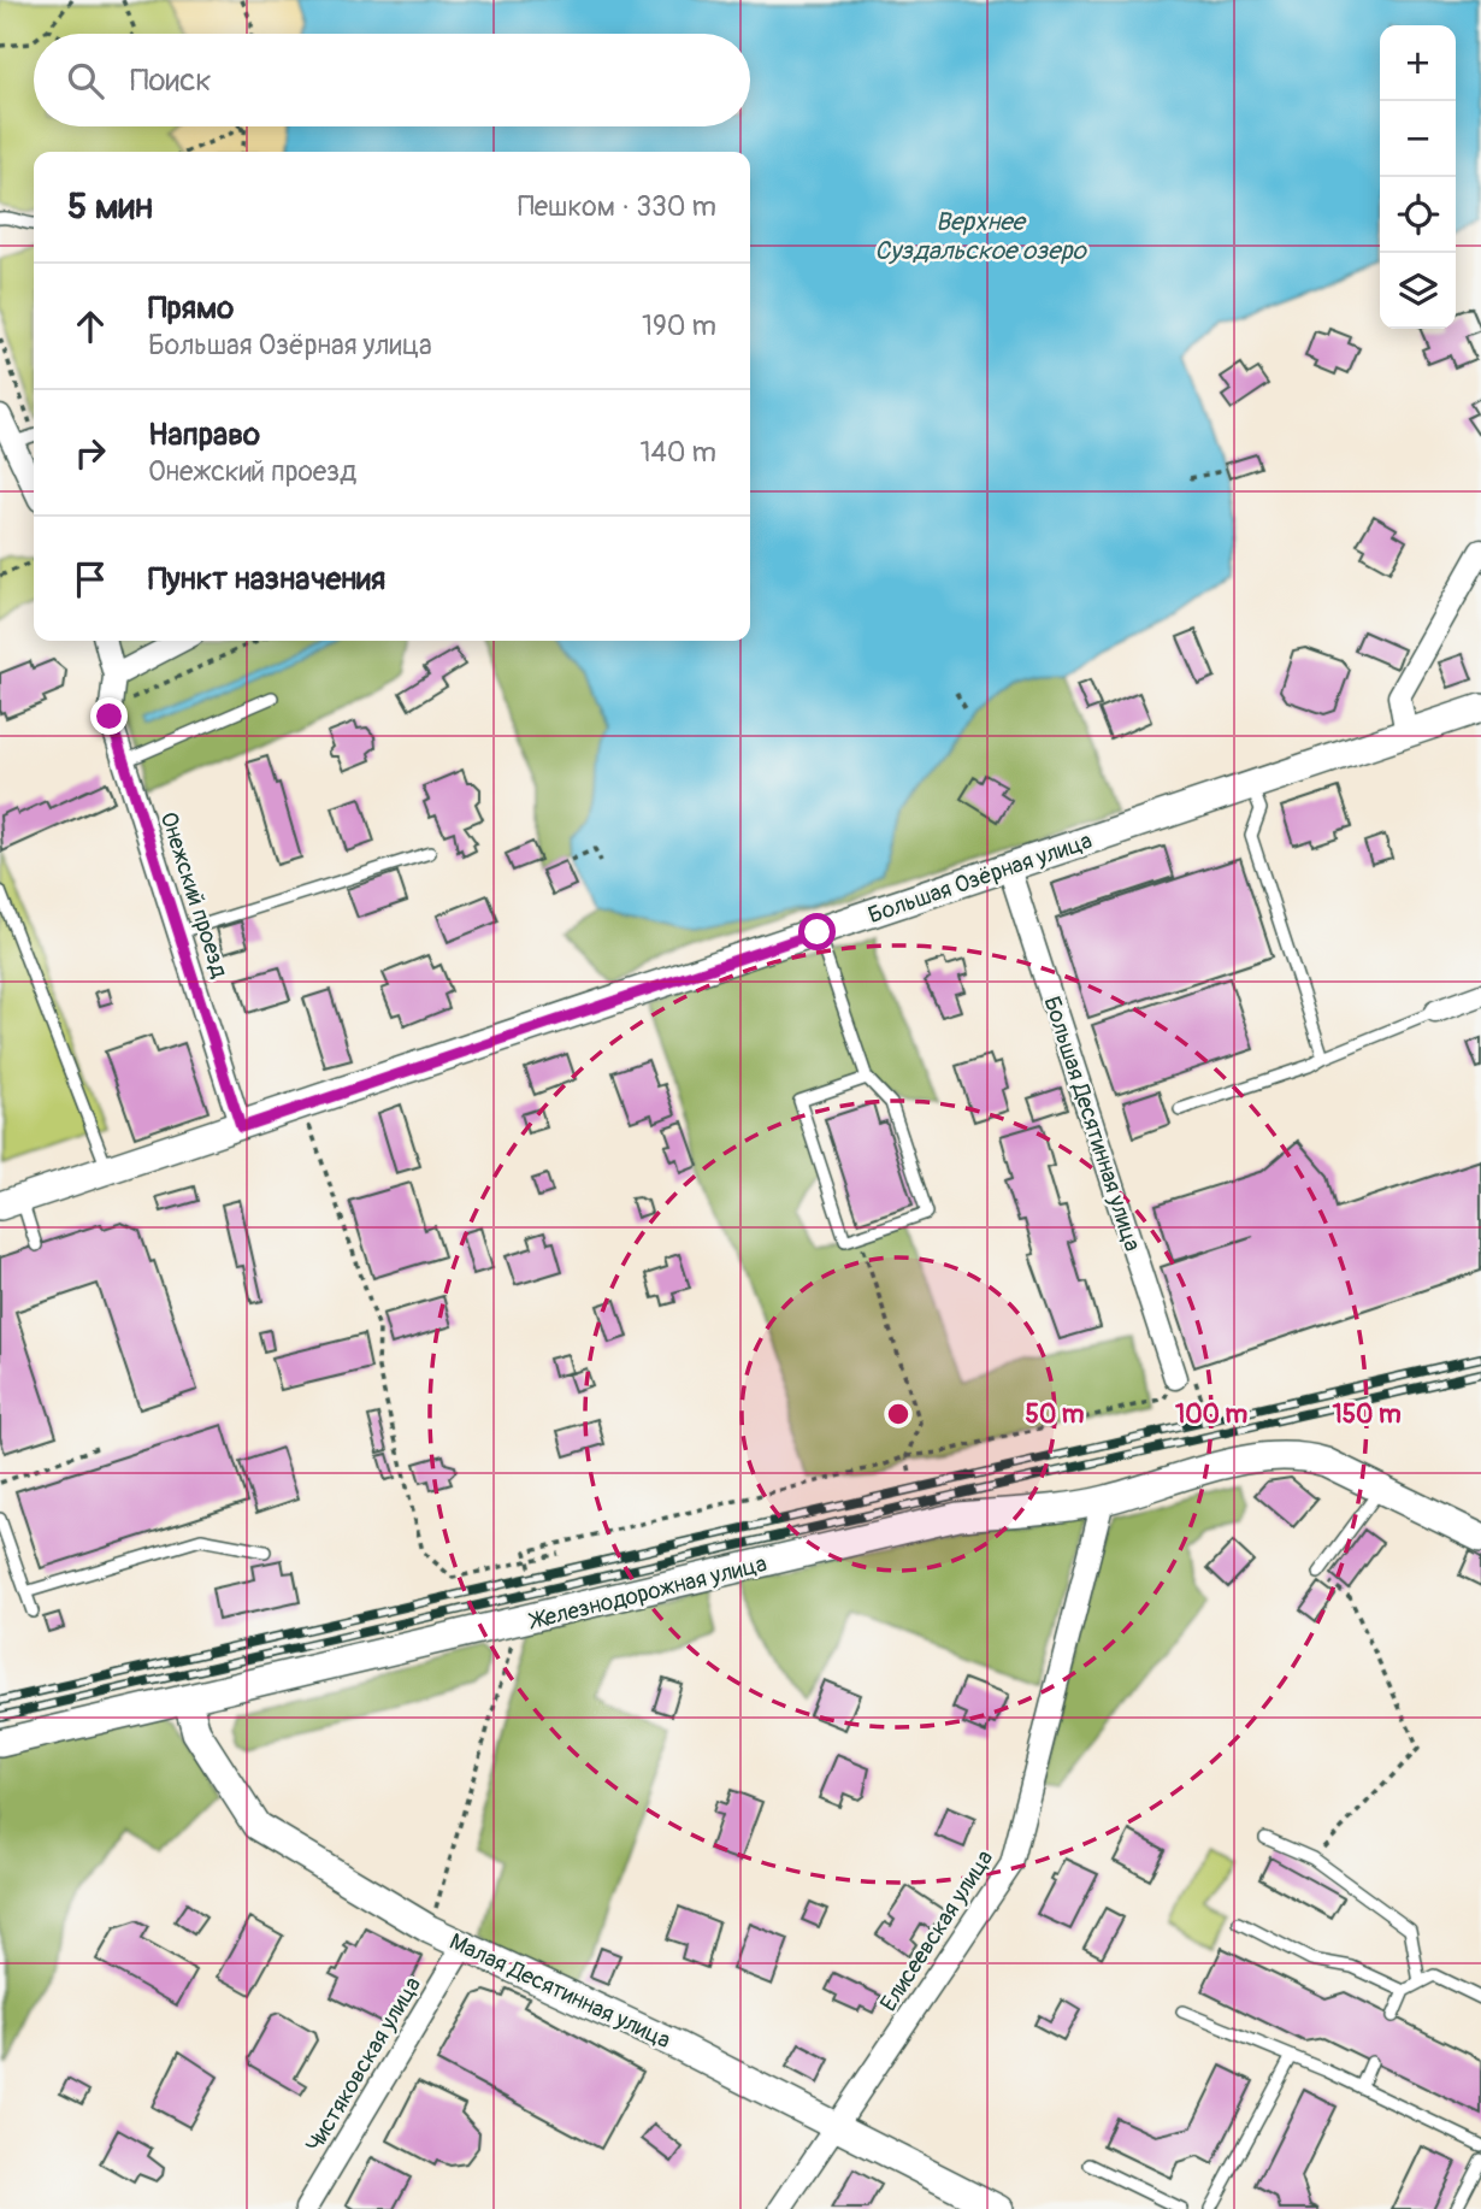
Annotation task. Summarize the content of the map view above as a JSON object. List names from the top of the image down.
{
  "streets": {
    "street": [
      "Большая Озёрная улица",
      "Онежский проезд",
      "Большая Десятинная улица",
      "Железнодорожная улица",
      "Елисеевская улица",
      "Малая Десятинная улица",
      "Чистяковская улица"
    ]
  },
  "crossings": [
    ["Большая Озёрная улица", "Онежский проезд"],
    ["Большая Озёрная улица", "Большая Десятинная улица"],
    ["Железнодорожная улица", "Елисеевская улица"],
    ["Железнодорожная улица", "Малая Десятинная улица"],
    ["Елисеевская улица", "Малая Десятинная улица"],
    ["Малая Десятинная улица", "Чистяковская улица"]
  ],
  "water": ["Верхнее Суздальское озеро"],
  "page": {
    "map_buttons": ["+", "−"],
    "search": "Поиск",
    "heading": ["5 мин", "Пешком · 330 m"],
    "list": [
      ["Прямо", "Большая Озёрная улица", "190 m"],
      ["Направо", "Онежский проезд", "140 m"],
      "Пункт назначения"
    ]
  },
  "rings": ["50 m", "100 m", "150 m"]
}
